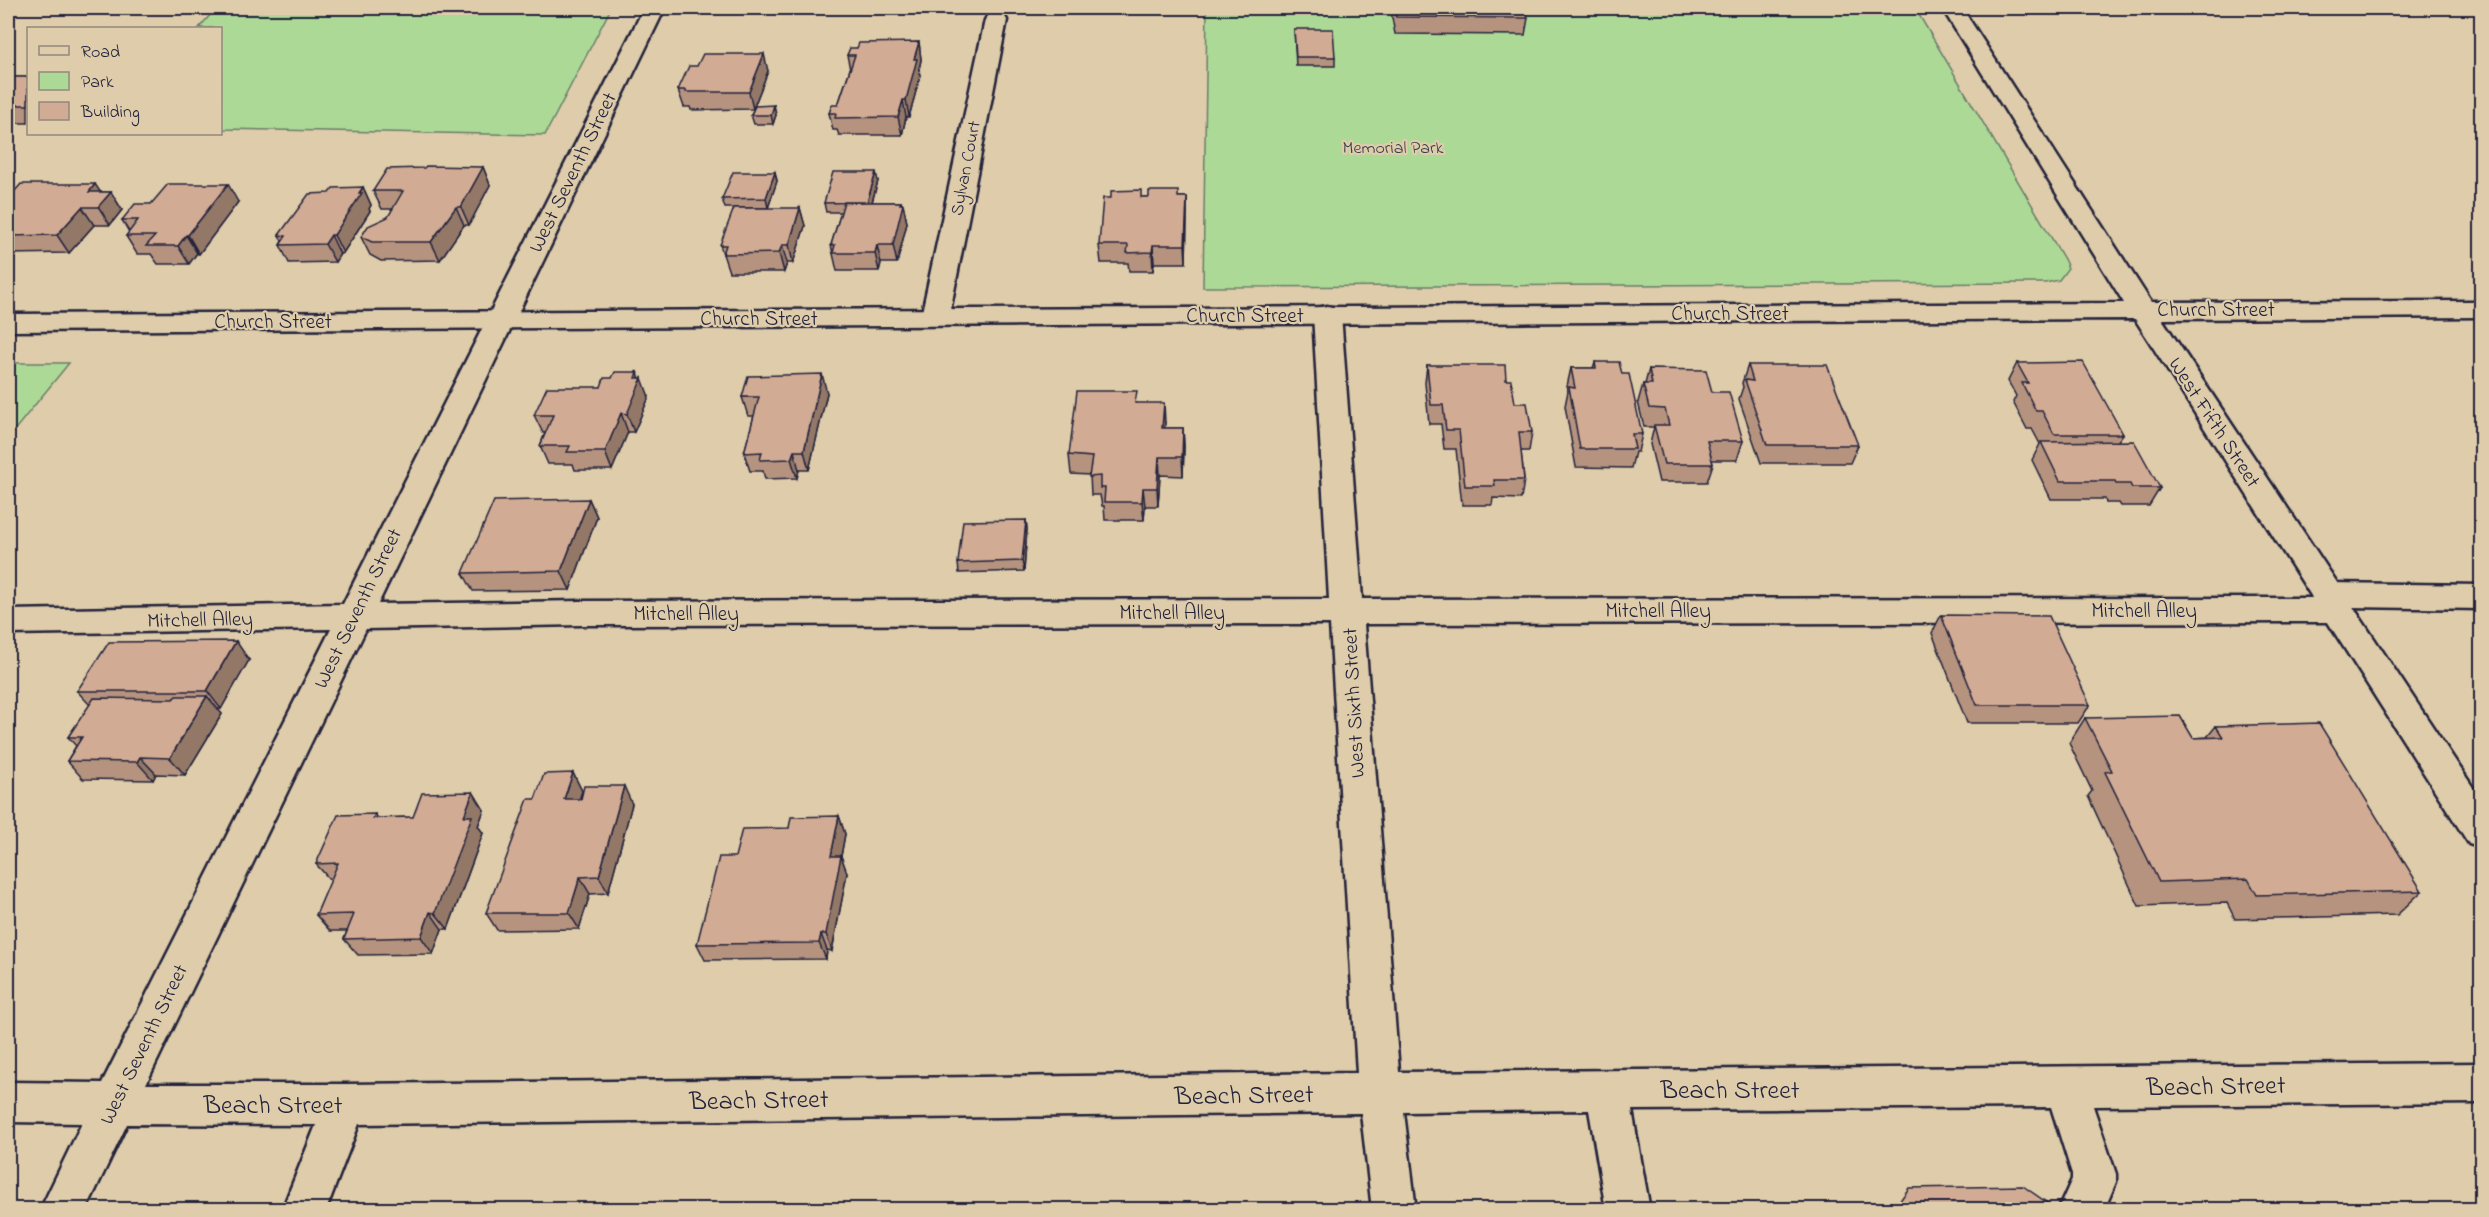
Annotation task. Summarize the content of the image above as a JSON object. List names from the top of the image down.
{
  "streets": {
    "street": [
      "Sylvan Court",
      "West Seventh Street",
      "Church Street",
      "West Fifth Street",
      "Mitchell Alley",
      "West Sixth Street",
      "Beach Street"
    ]
  },
  "crossings": [
    ["Sylvan Court", "Church Street"],
    ["West Seventh Street", "Church Street"],
    ["West Seventh Street", "Mitchell Alley"],
    ["West Seventh Street", "Beach Street"],
    ["Church Street", "West Fifth Street"],
    ["Church Street", "West Sixth Street"],
    ["West Fifth Street", "Mitchell Alley"],
    ["Mitchell Alley", "West Sixth Street"],
    ["West Sixth Street", "Beach Street"]
  ],
  "parks": ["Memorial Park"],
  "legend": ["Road", "Park", "Building"]
}
